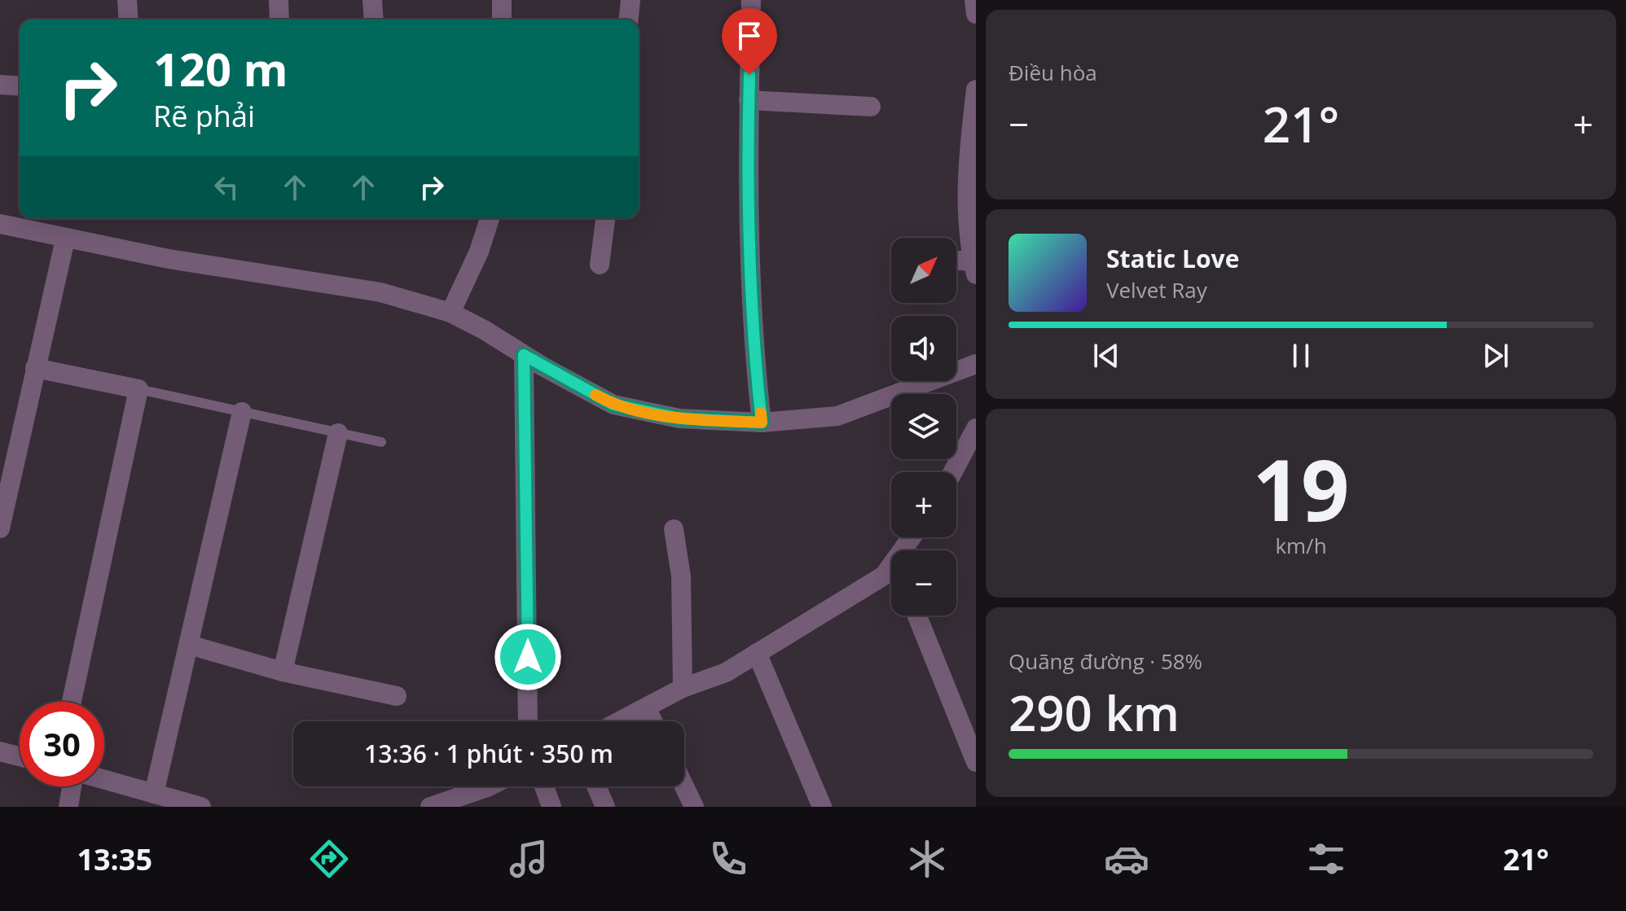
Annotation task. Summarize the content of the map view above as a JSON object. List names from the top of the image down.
{
  "north": "top right",
  "page": {
    "tile": [
      "Điều hòa",
      ["19", "km/h"],
      ["Quãng đường · 58%", "290 km"]
    ],
    "turn": ["120 m", "Rẽ phải"],
    "heat": ["−", "21°", "+"],
    "song": ["Static Love", "Velvet Ray"],
    "map_buttons": ["+", "−"],
    "limit": "30",
    "trip": "13:36 · 1 phút · 350 m",
    "tabs": ["13:35", "21°"]
  }
}
